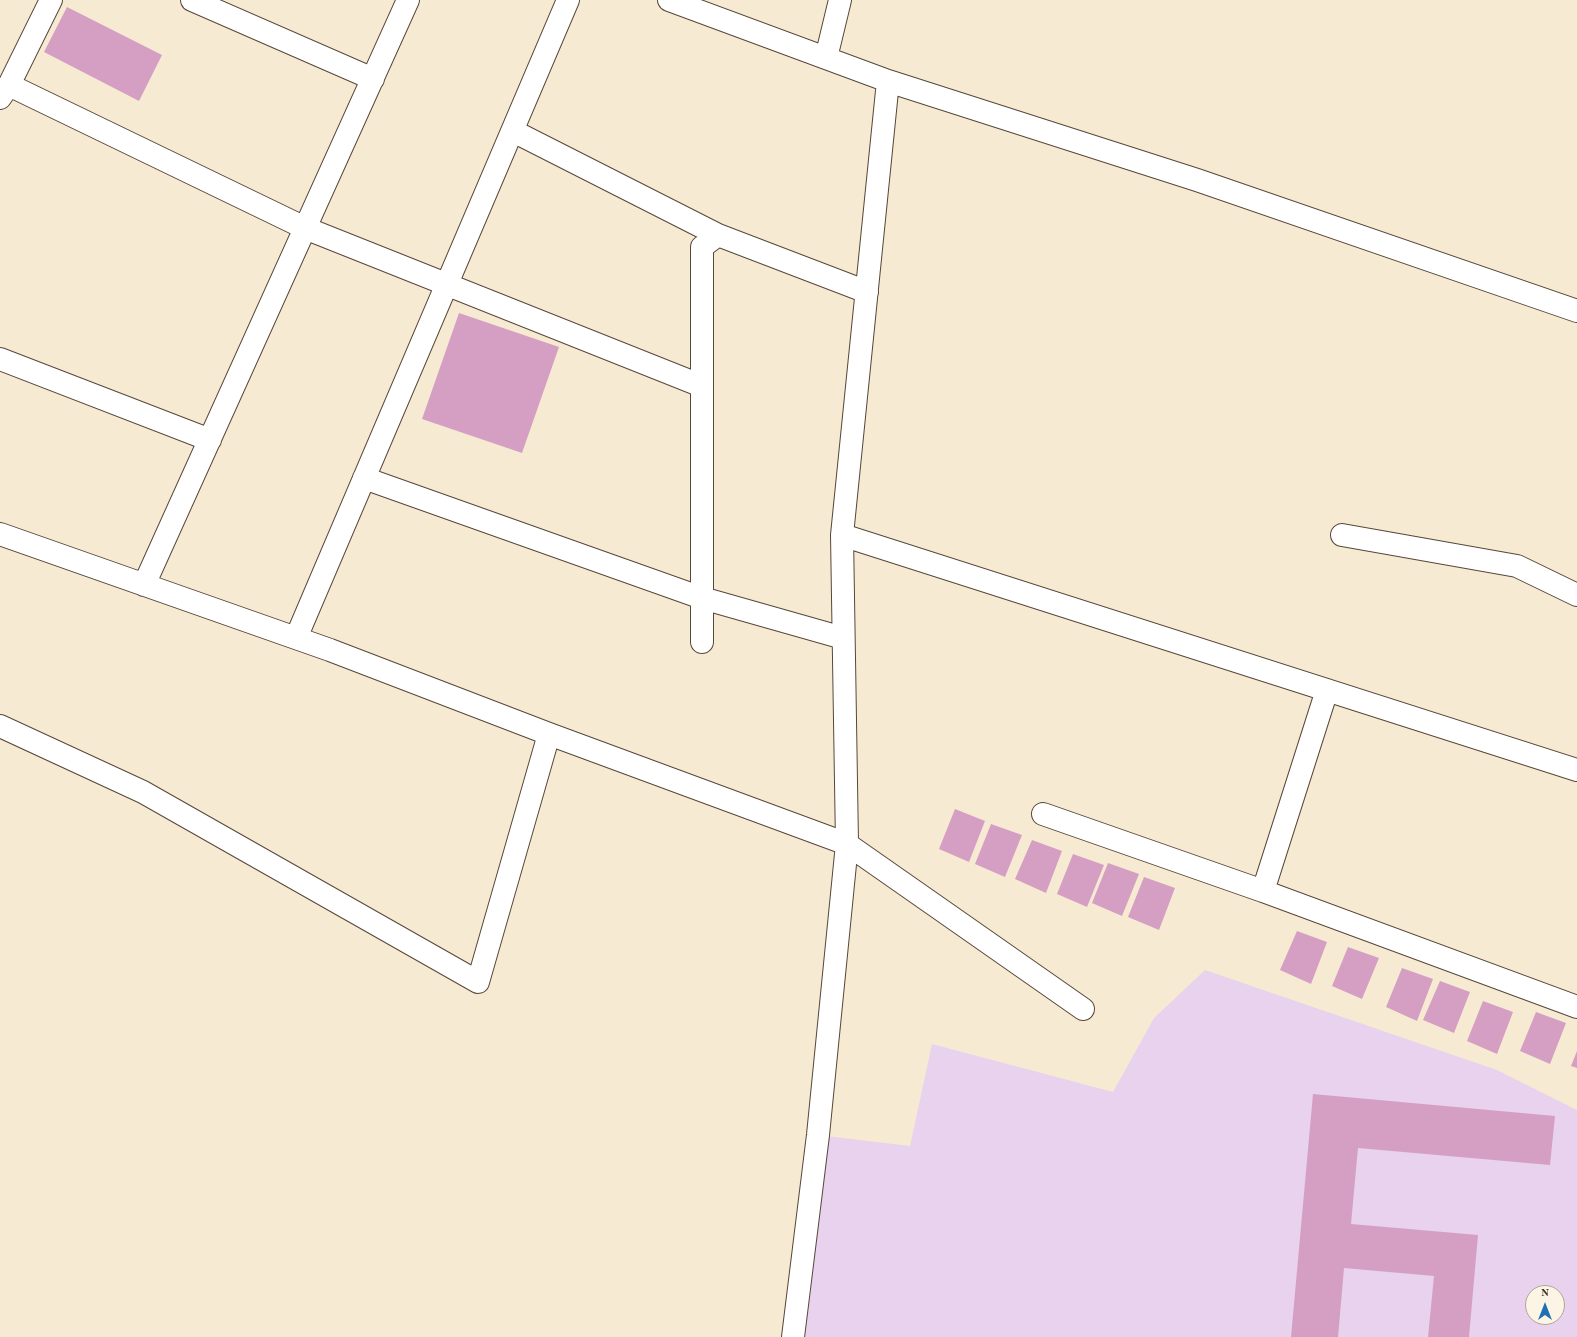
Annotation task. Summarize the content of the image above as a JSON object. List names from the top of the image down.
{
  "north": "top"
}
